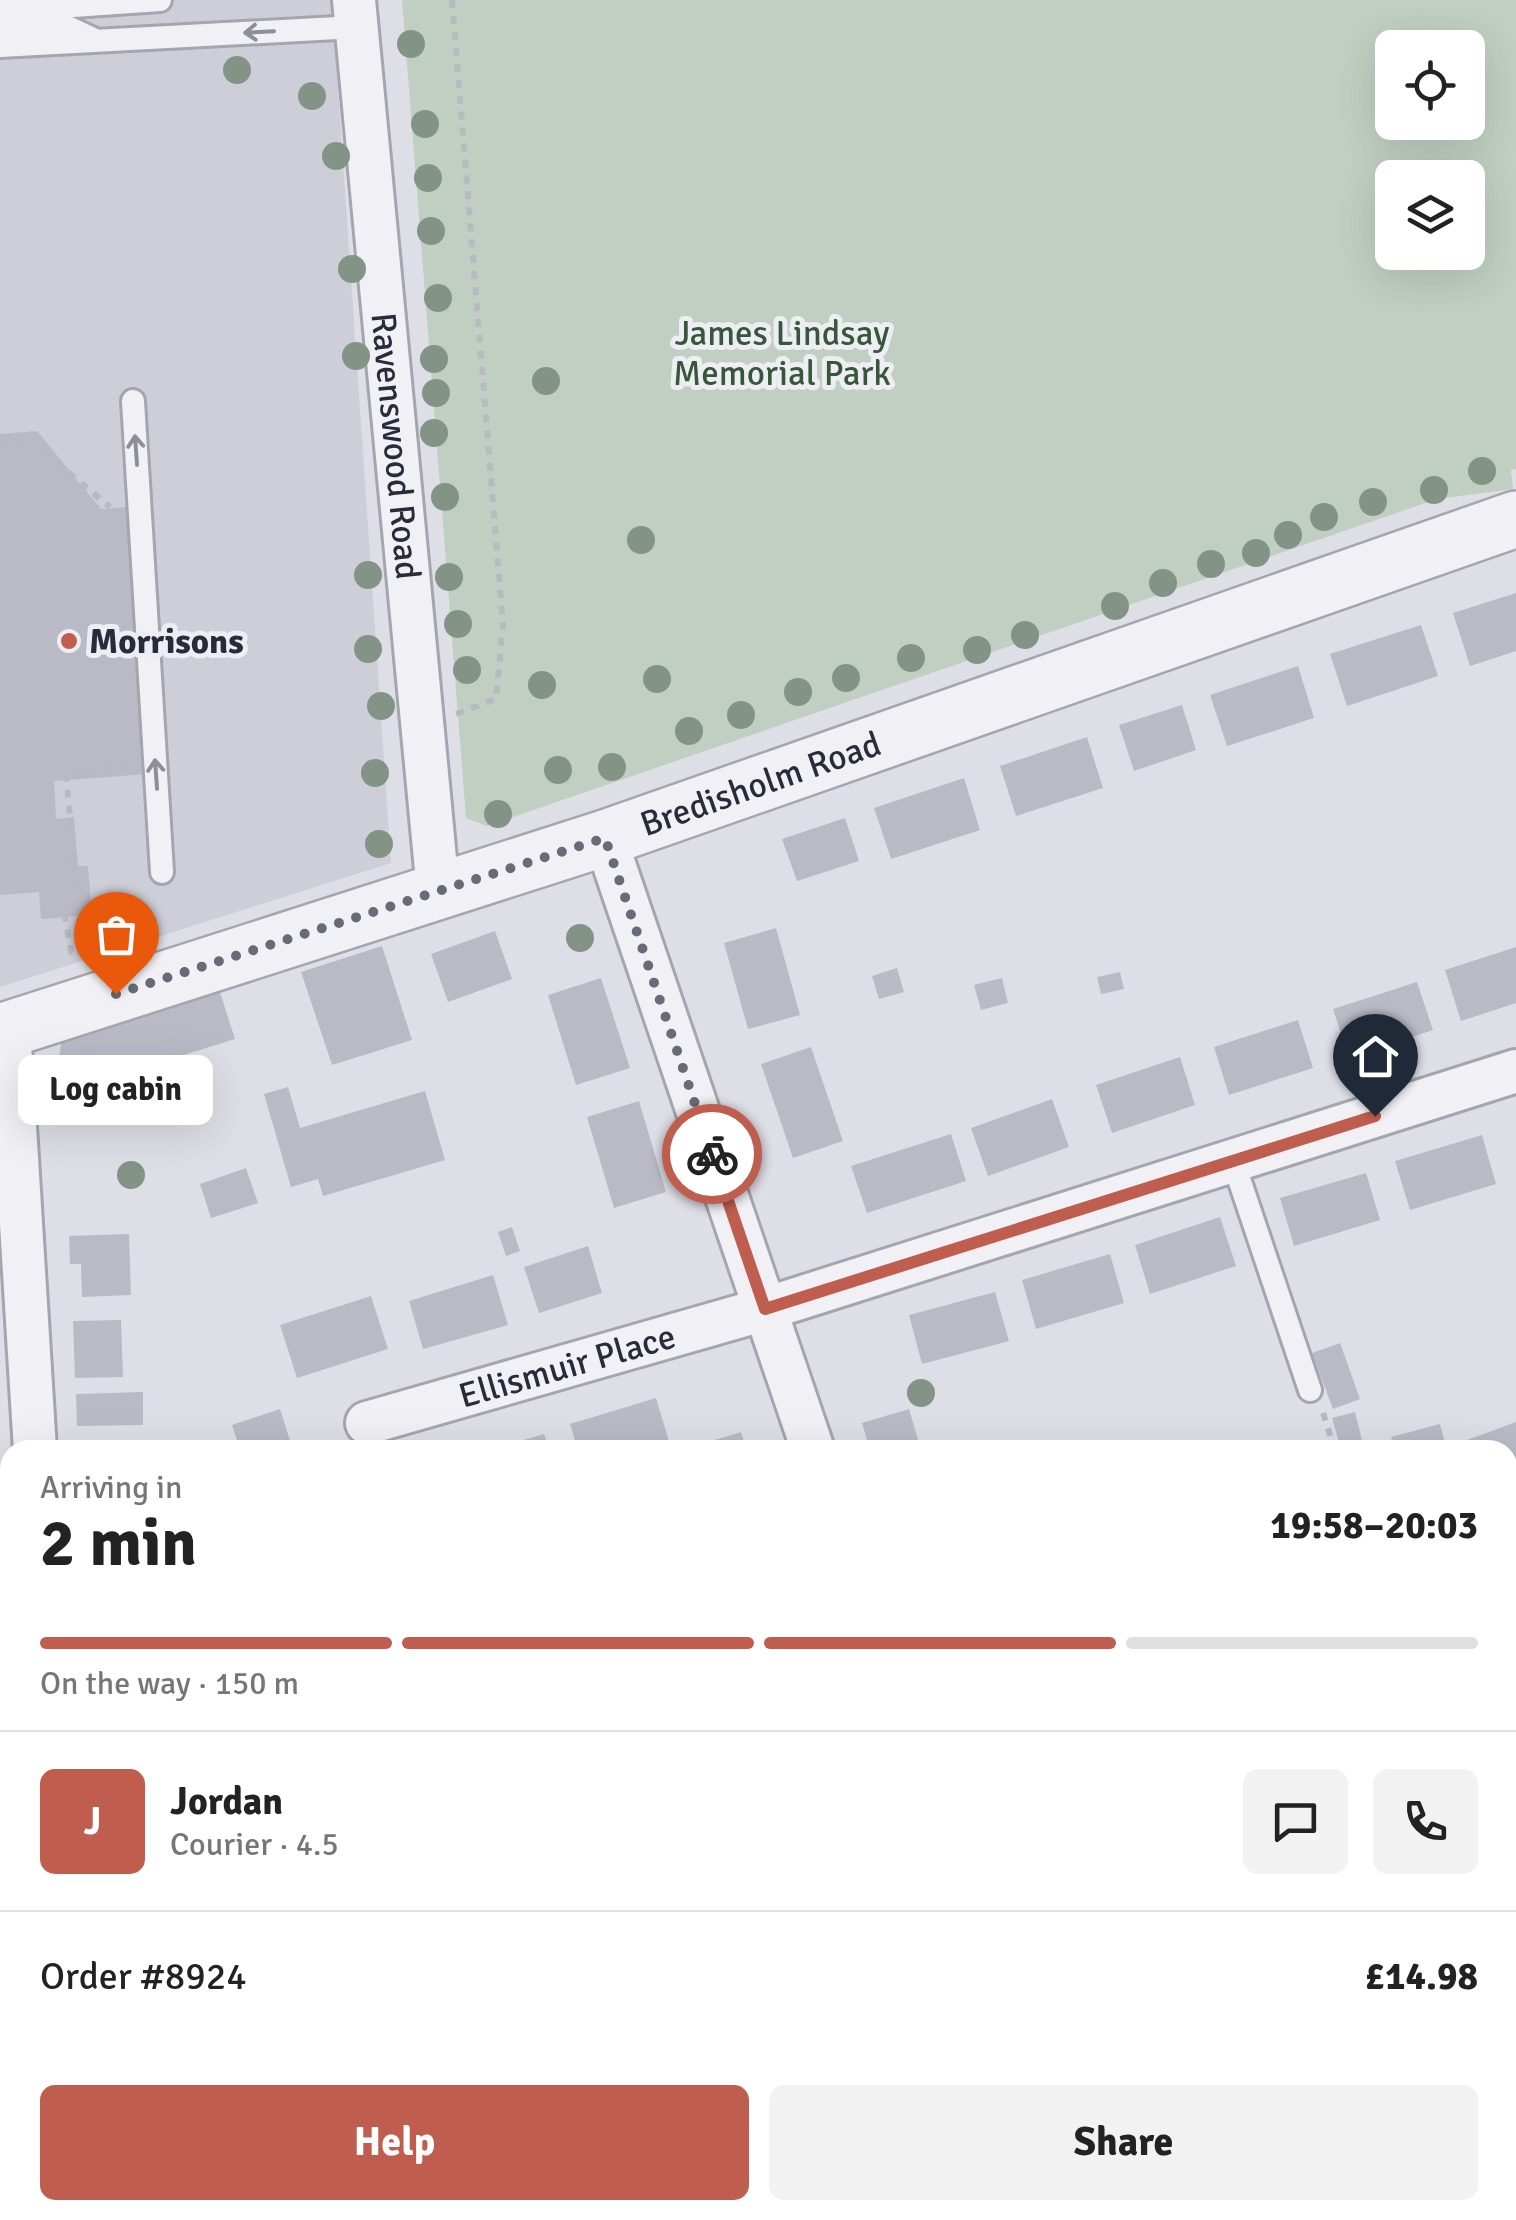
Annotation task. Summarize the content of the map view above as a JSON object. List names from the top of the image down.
{
  "streets": {
    "street": ["Ravenswood Road", "Bredisholm Road", "Ellismuir Place"]
  },
  "crossings": [
    ["Ravenswood Road", "Bredisholm Road"]
  ],
  "parks": ["James Lindsay Memorial Park"],
  "places": ["Morrisons", "Log cabin"],
  "page": {
    "bubble": "Log cabin",
    "heading": ["2 min", "Arriving in", "19:58–20:03"],
    "panel": [
      "Jordan",
      "Courier · 4.5",
      "Order #8924",
      "£14.98"
    ],
    "bar": "On the way · 150 m",
    "round": "J",
    "buttons": ["Help", "Share"]
  }
}
